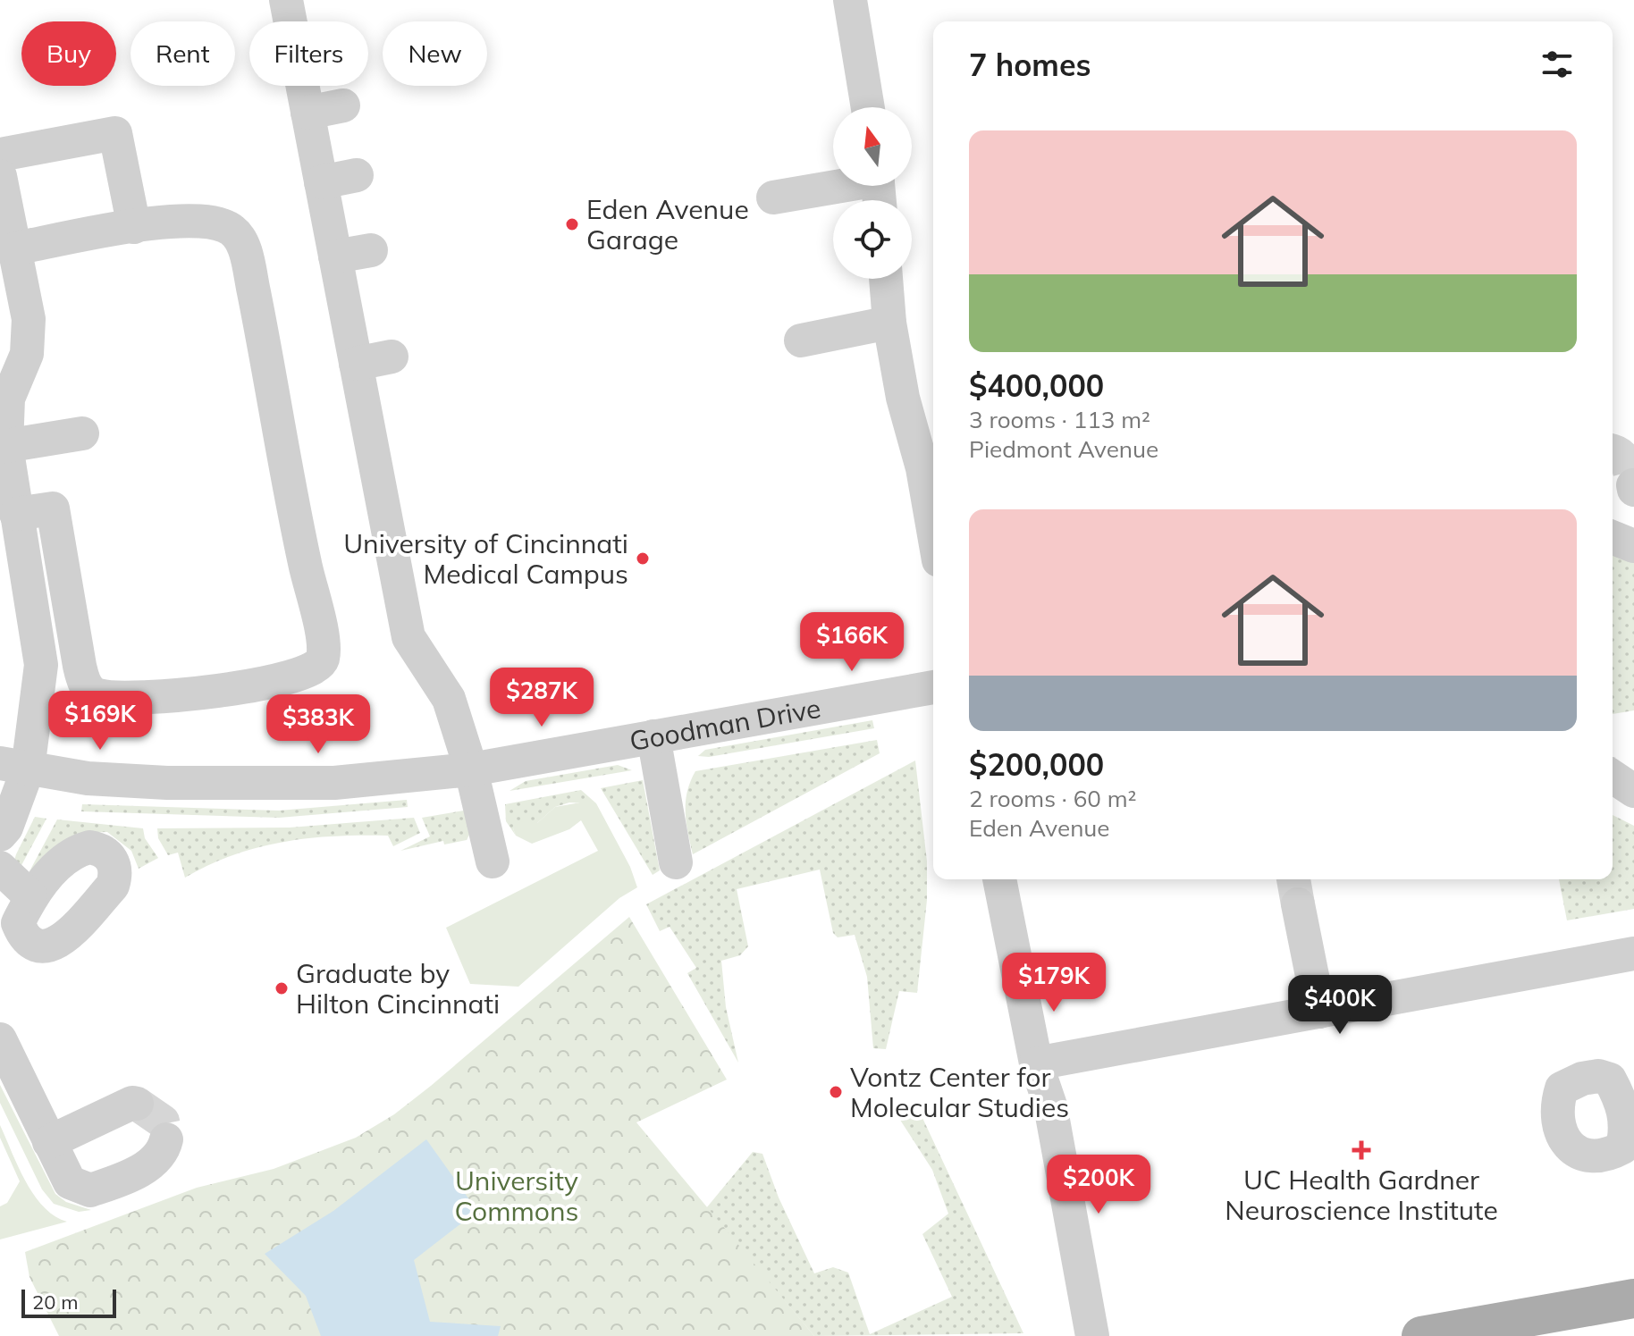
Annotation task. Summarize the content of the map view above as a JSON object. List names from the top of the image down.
{
  "streets": {
    "street": ["Goodman Drive"]
  },
  "parks": ["University Commons"],
  "places": {
    "other": [
      "Eden Avenue Garage",
      "University of Cincinnati Medical Campus",
      "Graduate by Hilton Cincinnati",
      "Vontz Center for Molecular Studies"
    ],
    "health": ["UC Health Gardner Neuroscience Institute"]
  },
  "scale_bar": "20 m",
  "north": "top",
  "page": {
    "chip": [
      "Buy",
      "Rent",
      "Filters",
      "New"
    ],
    "heading": "7 homes",
    "list": [
      {
        "name": "$400,000",
        "note": "3 rooms · 113 m² · Piedmont Avenue"
      },
      {
        "name": "$200,000",
        "note": "2 rooms · 60 m² · Eden Avenue"
      }
    ],
    "price": [
      "$166K",
      "$287K",
      "$169K",
      "$383K",
      "$179K",
      "$400K",
      "$200K"
    ],
    "scale": "20 m"
  }
}
